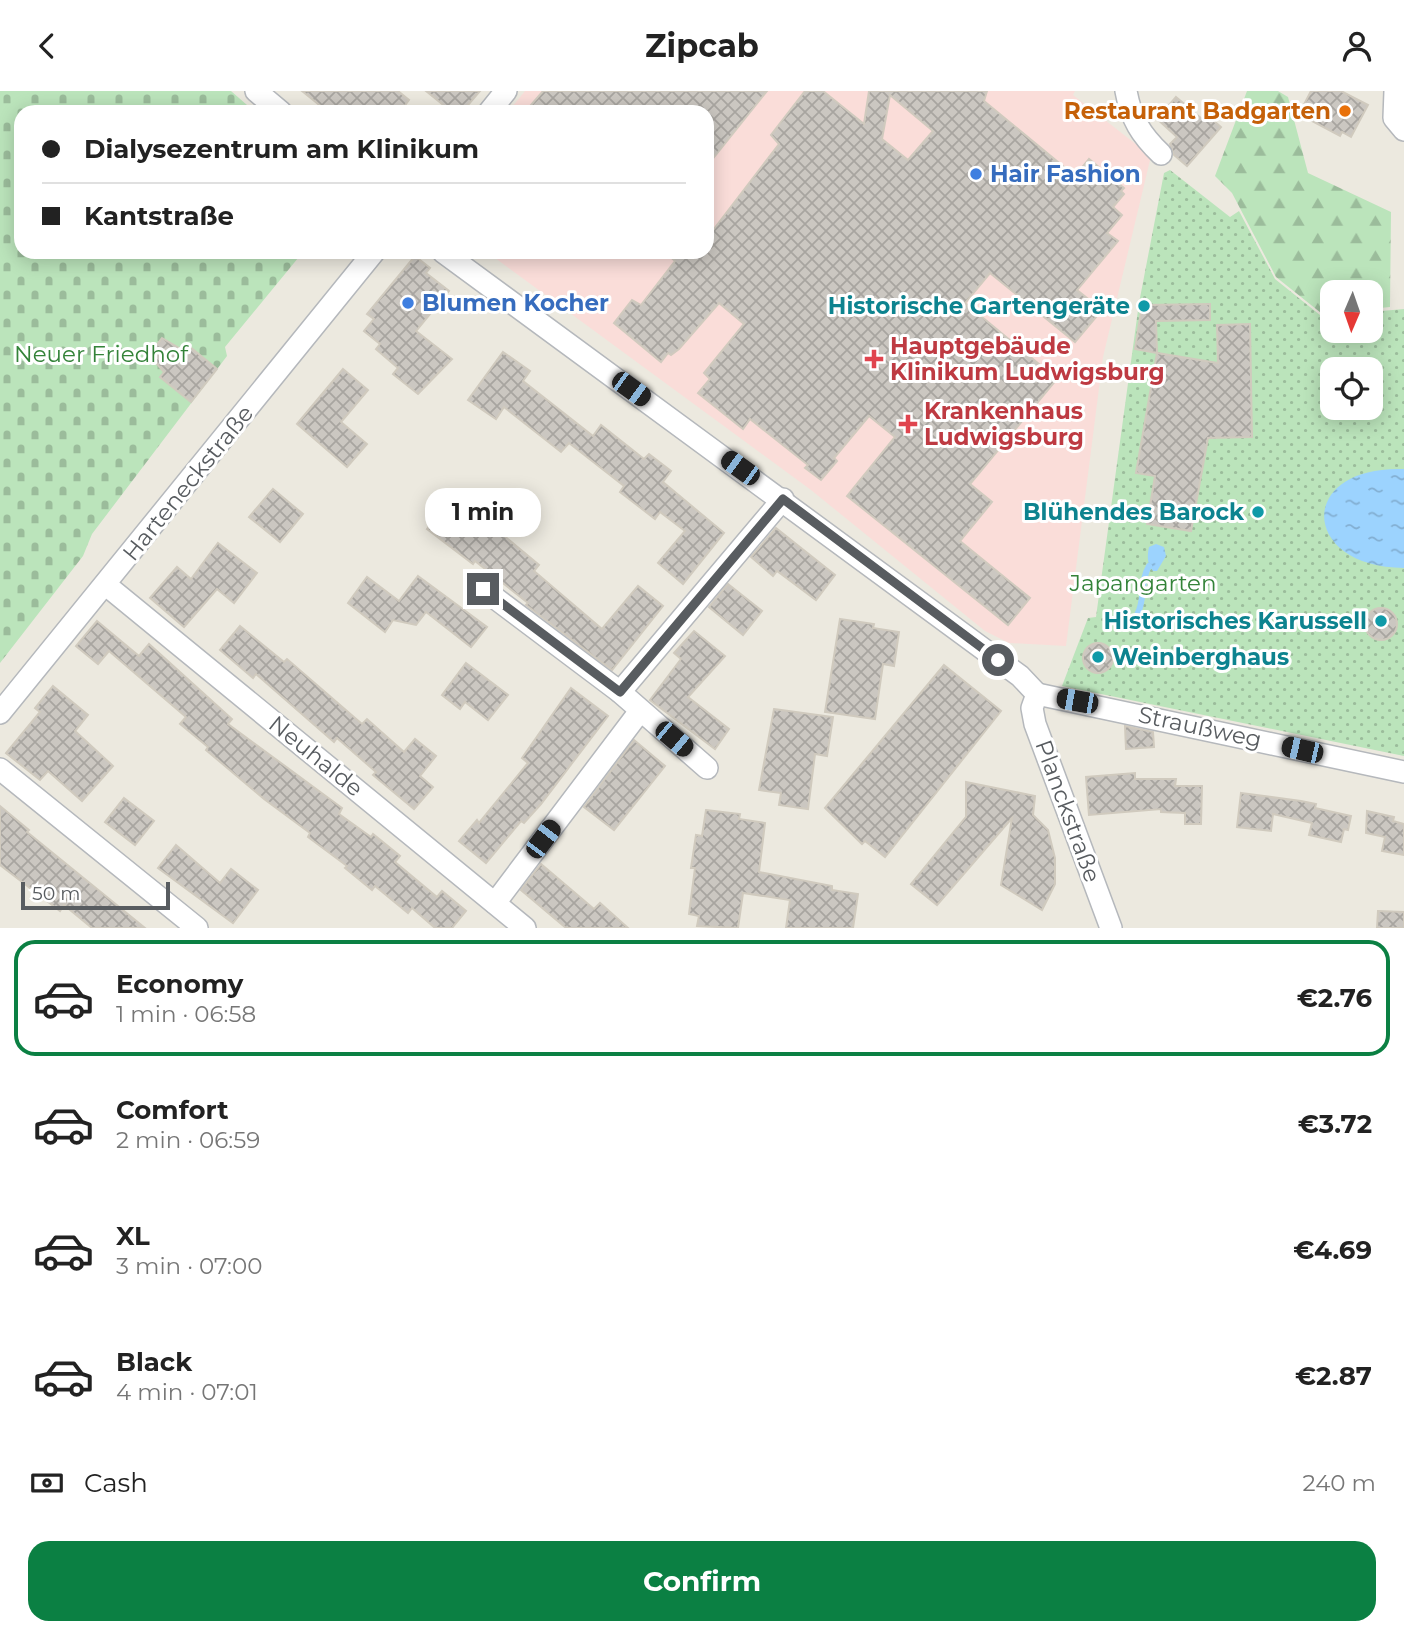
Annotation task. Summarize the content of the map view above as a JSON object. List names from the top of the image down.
{
  "streets": {
    "street": [
      "Harteneckstraße",
      "Straußweg",
      "Neuhalde",
      "Planckstraße"
    ]
  },
  "crossings": [
    ["Harteneckstraße", "Neuhalde"],
    ["Straußweg", "Planckstraße"]
  ],
  "parks": ["Neuer Friedhof", "Japangarten"],
  "places": {
    "other": [
      "Restaurant Badgarten",
      "Hair Fashion",
      "Blumen Kocher",
      "Historische Gartengeräte",
      "Blühendes Barock",
      "Historisches Karussell",
      "Weinberghaus"
    ],
    "health": ["Hauptgebäude Klinikum Ludwigsburg", "Krankenhaus Ludwigsburg"]
  },
  "scale_bar": "50 m",
  "north": "bottom",
  "page": {
    "header": "Zipcab",
    "banner": ["Dialysezentrum am Klinikum", "Kantstraße"],
    "bubble": "1 min",
    "scale": "50 m",
    "list": [
      {
        "name": "Economy",
        "note": "1 min · 06:58",
        "value": "€2.76"
      },
      {
        "name": "Comfort",
        "note": "2 min · 06:59",
        "value": "€3.72"
      },
      {
        "name": "XL",
        "note": "3 min · 07:00",
        "value": "€4.69"
      },
      {
        "name": "Black",
        "note": "4 min · 07:01",
        "value": "€2.87"
      }
    ],
    "pay": ["Cash", "240 m"],
    "buttons": "Confirm"
  }
}
